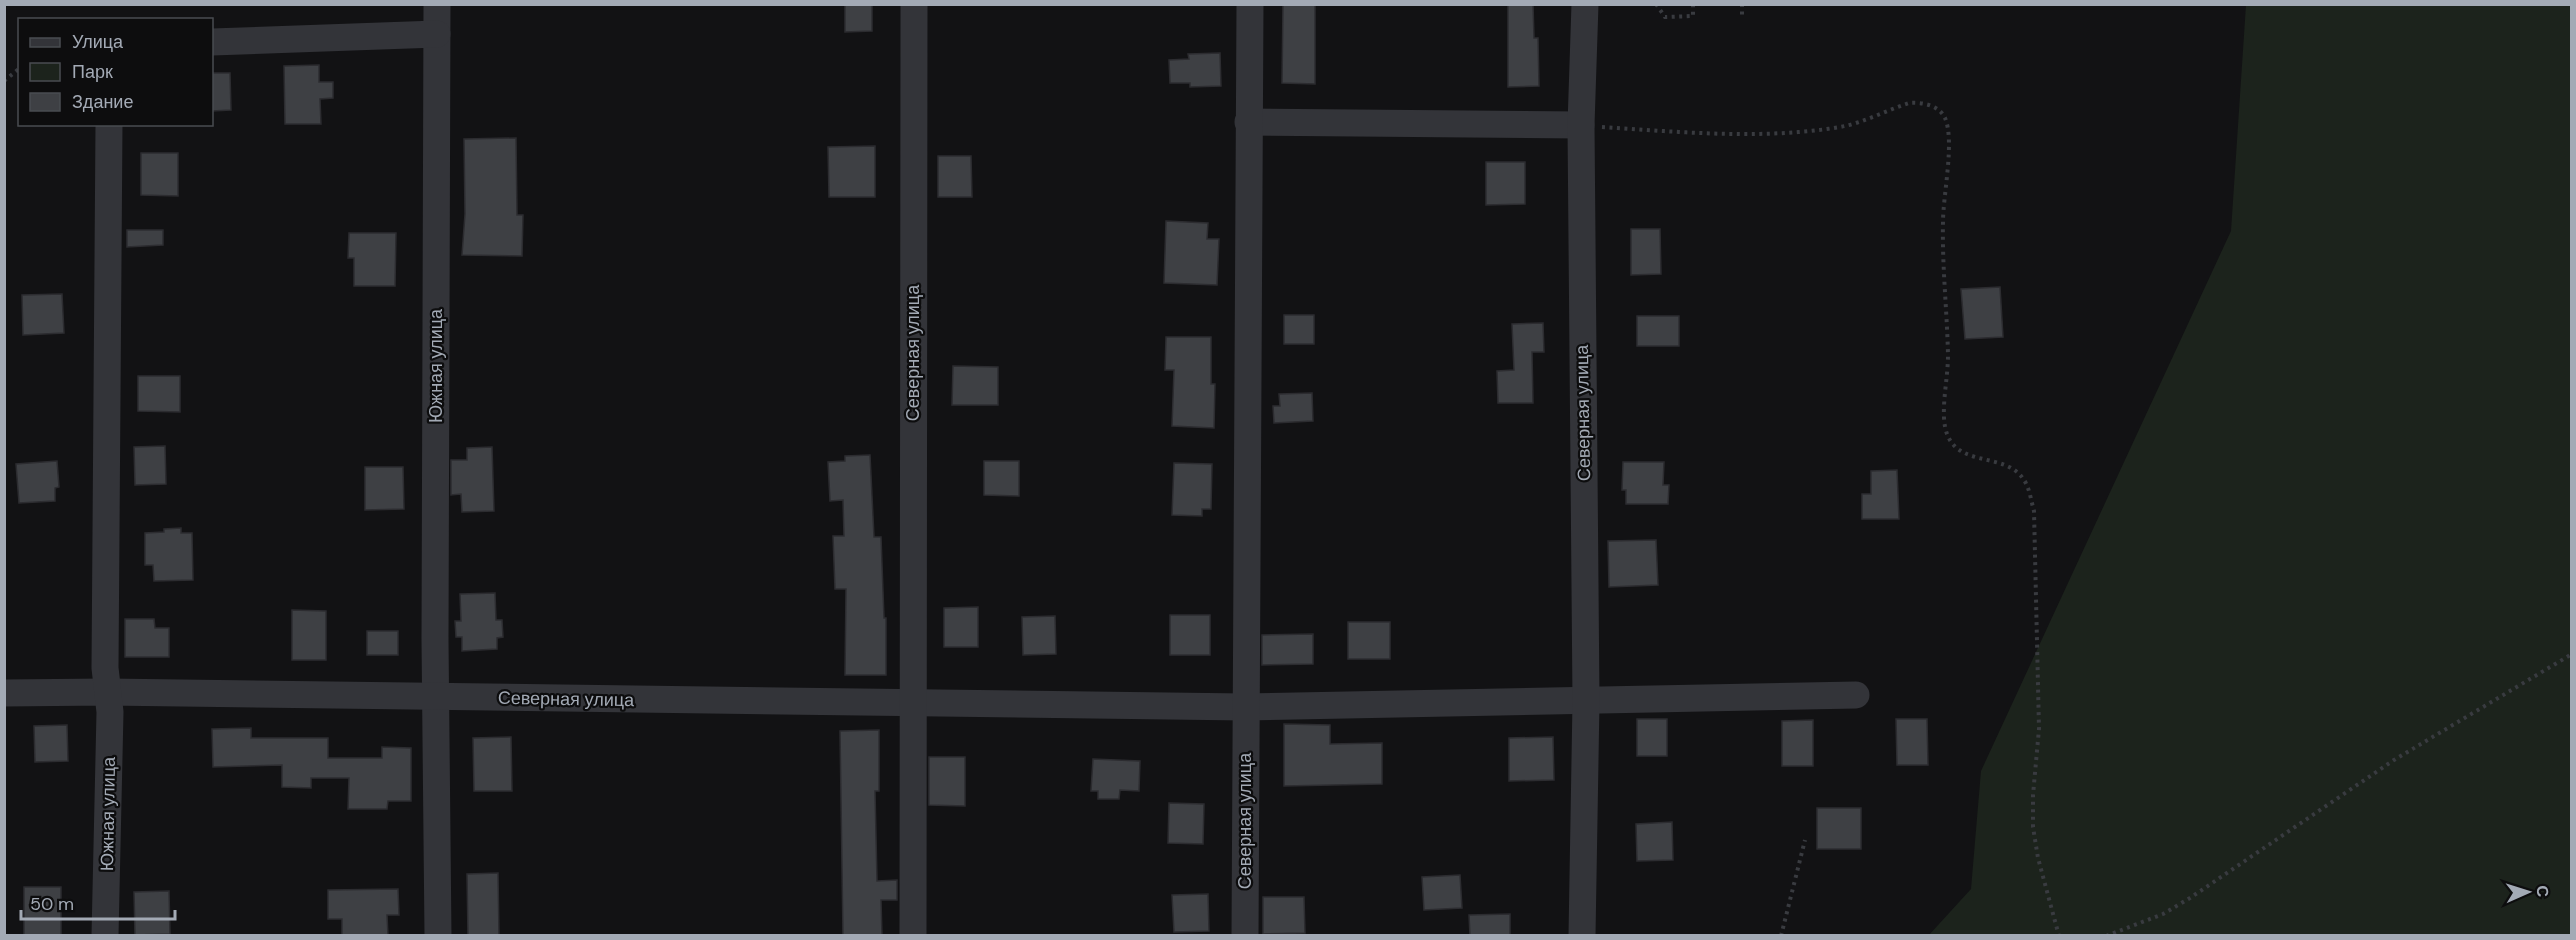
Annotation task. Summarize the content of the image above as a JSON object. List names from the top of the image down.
{
  "streets": {
    "street": ["Северная улица", "Южная улица"]
  },
  "crossings": [
    ["Северная улица", "Южная улица"]
  ],
  "legend": ["Улица", "Парк", "Здание"],
  "scale_bar": "50 m",
  "north": "right"
}
